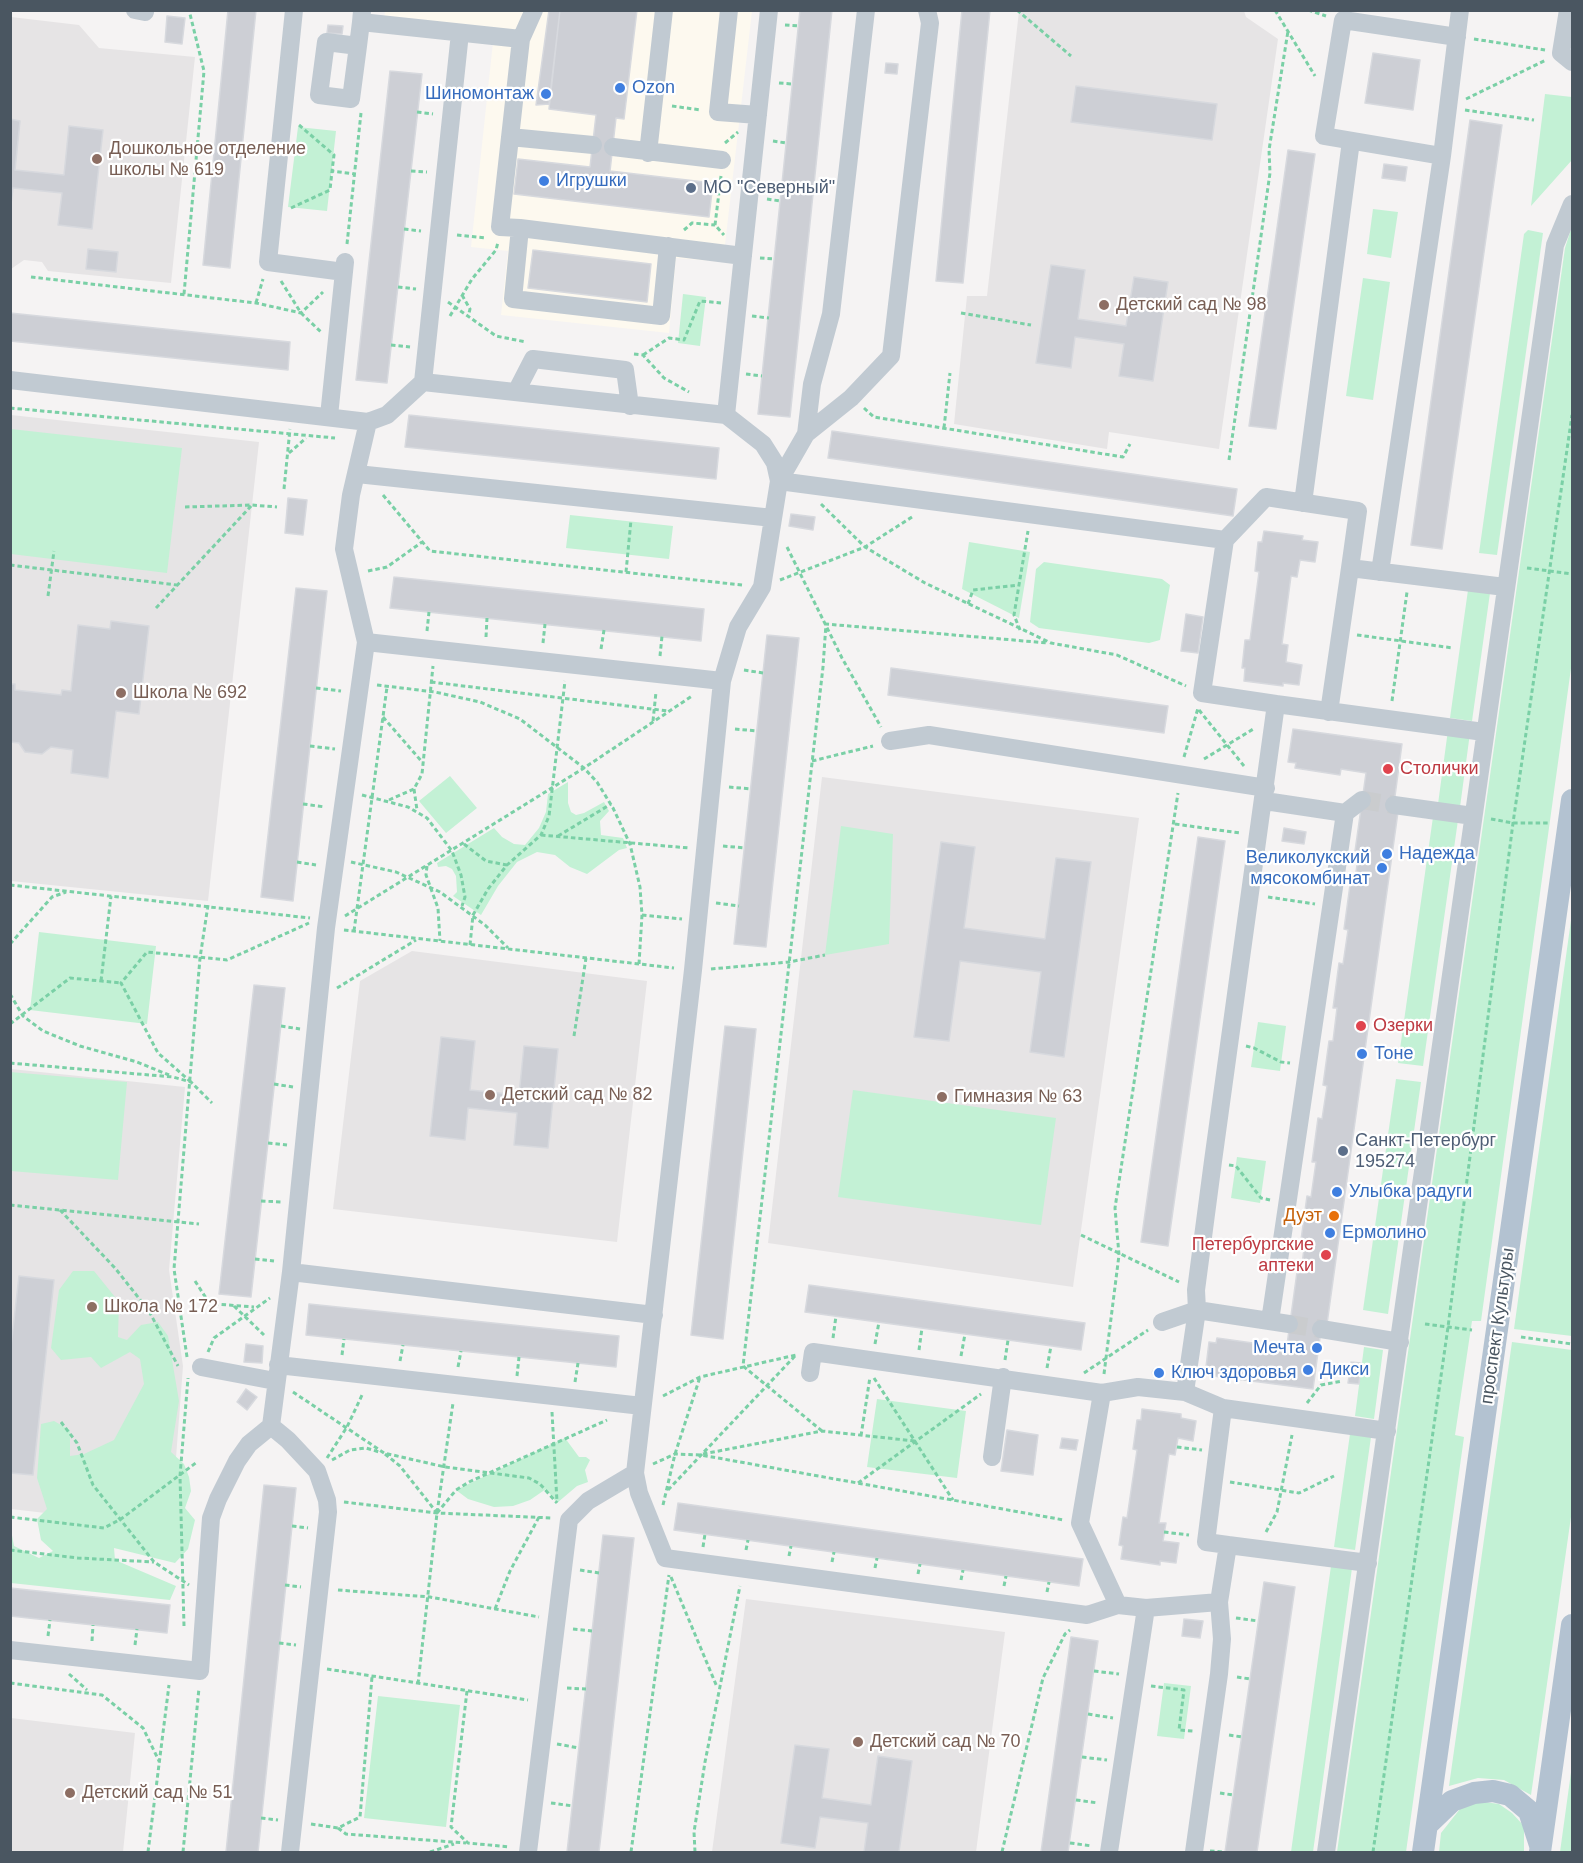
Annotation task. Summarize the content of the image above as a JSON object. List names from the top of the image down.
{
  "streets": {
    "main road": ["проспект Культуры"]
  },
  "places": [
    "Ozon",
    "Шиномонтаж",
    "Дошкольное отделение школы № 619",
    "Игрушки",
    "МО \"Северный\"",
    "Детский сад № 98",
    "Школа № 692",
    "Столички",
    "Надежда",
    "Великолукский мясокомбинат",
    "Озерки",
    "Тоне",
    "Детский сад № 82",
    "Гимназия № 63",
    "Санкт-Петербург 195274",
    "Улыбка радуги",
    "Дуэт",
    "Ермолино",
    "Петербургские аптеки",
    "Школа № 172",
    "Мечта",
    "Дикси",
    "Ключ здоровья",
    "Детский сад № 70",
    "Детский сад № 51"
  ]
}
